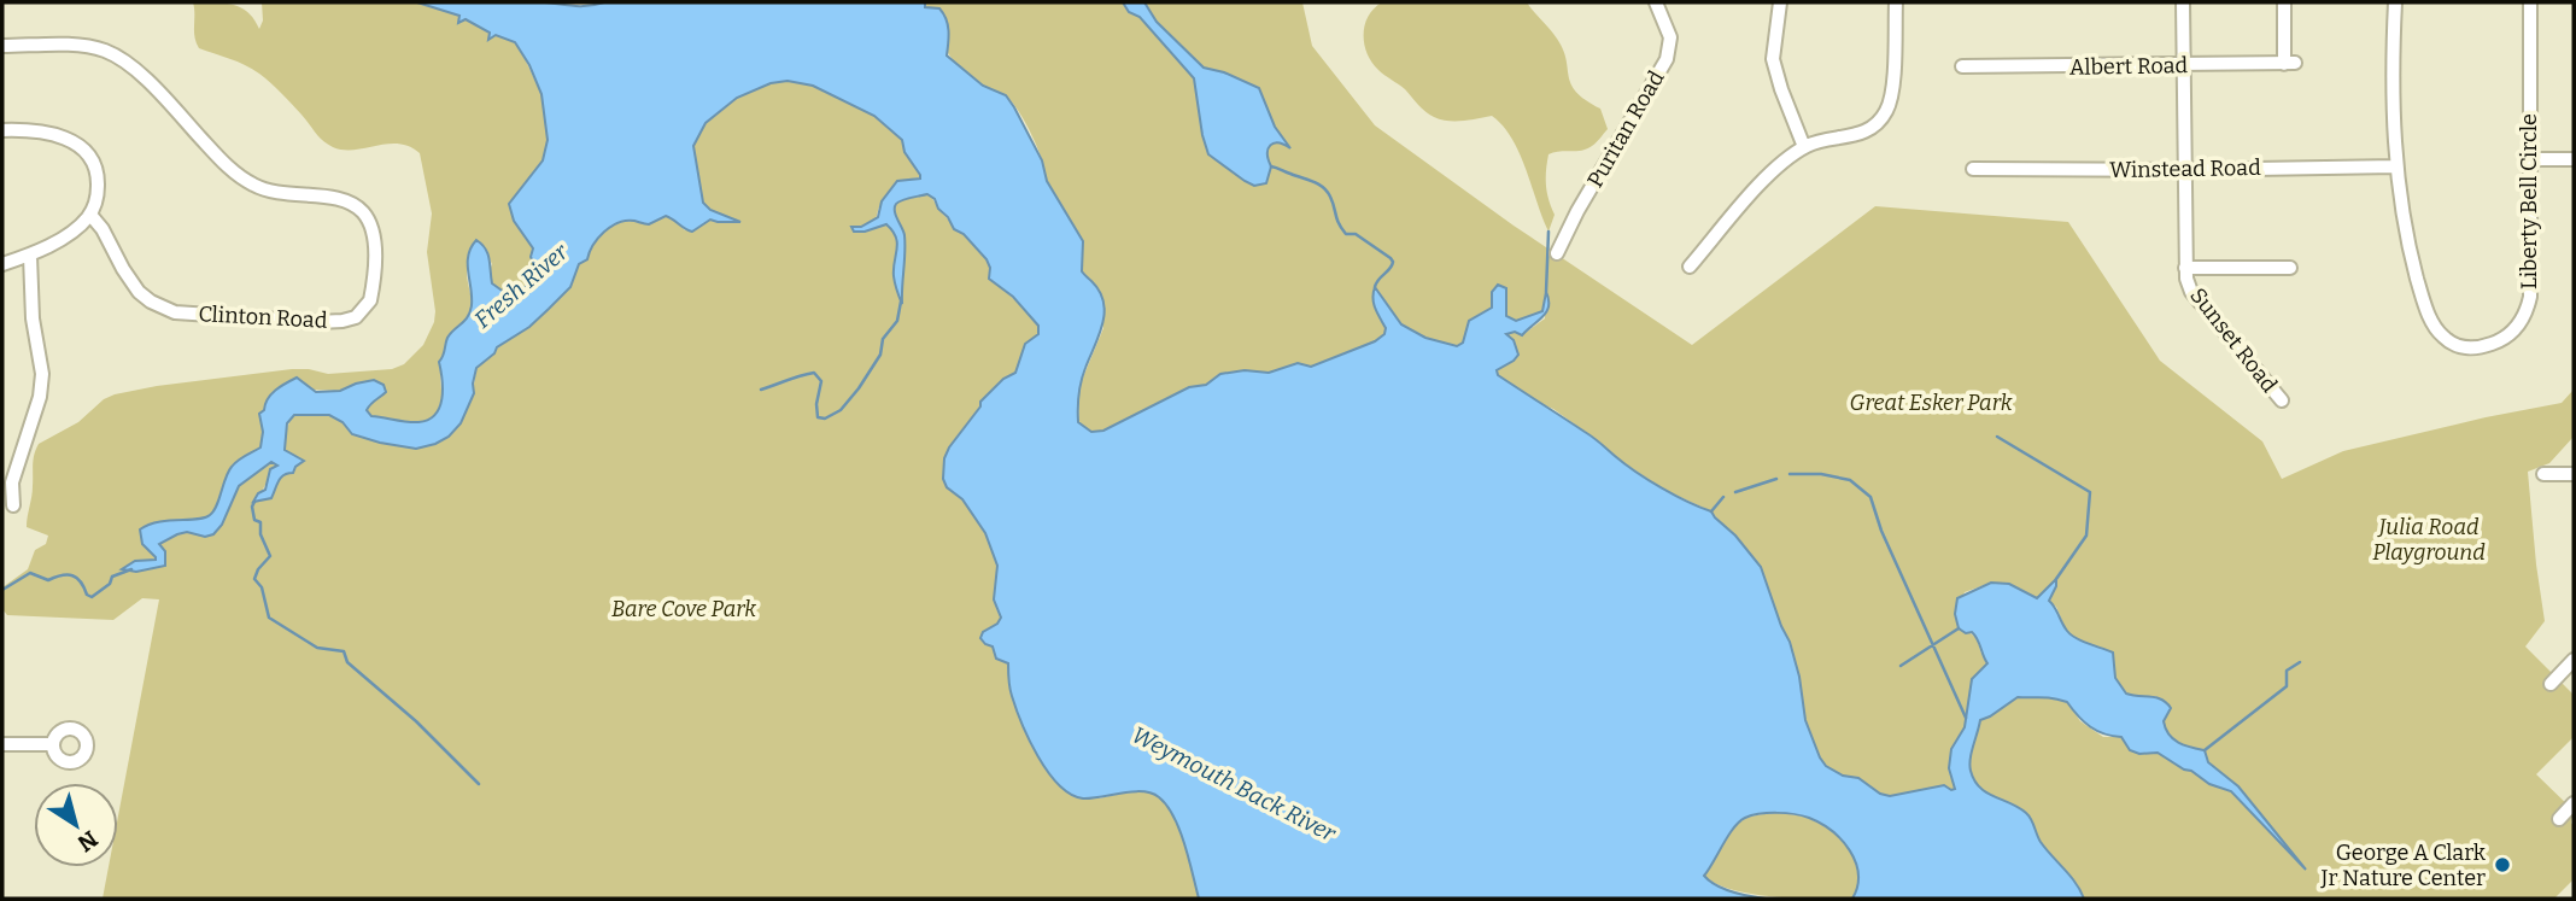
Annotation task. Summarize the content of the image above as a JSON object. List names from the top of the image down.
{
  "streets": {
    "street": [
      "Albert Road",
      "Puritan Road",
      "Winstead Road",
      "Liberty Bell Circle",
      "Clinton Road",
      "Sunset Road"
    ]
  },
  "crossings": [
    ["Winstead Road", "Liberty Bell Circle"]
  ],
  "water": ["Fresh River", "Weymouth Back River"],
  "parks": ["Great Esker Park", "Julia Road Playground", "Bare Cove Park"],
  "places": ["George A Clark Jr Nature Center"],
  "north": "bottom right"
}
